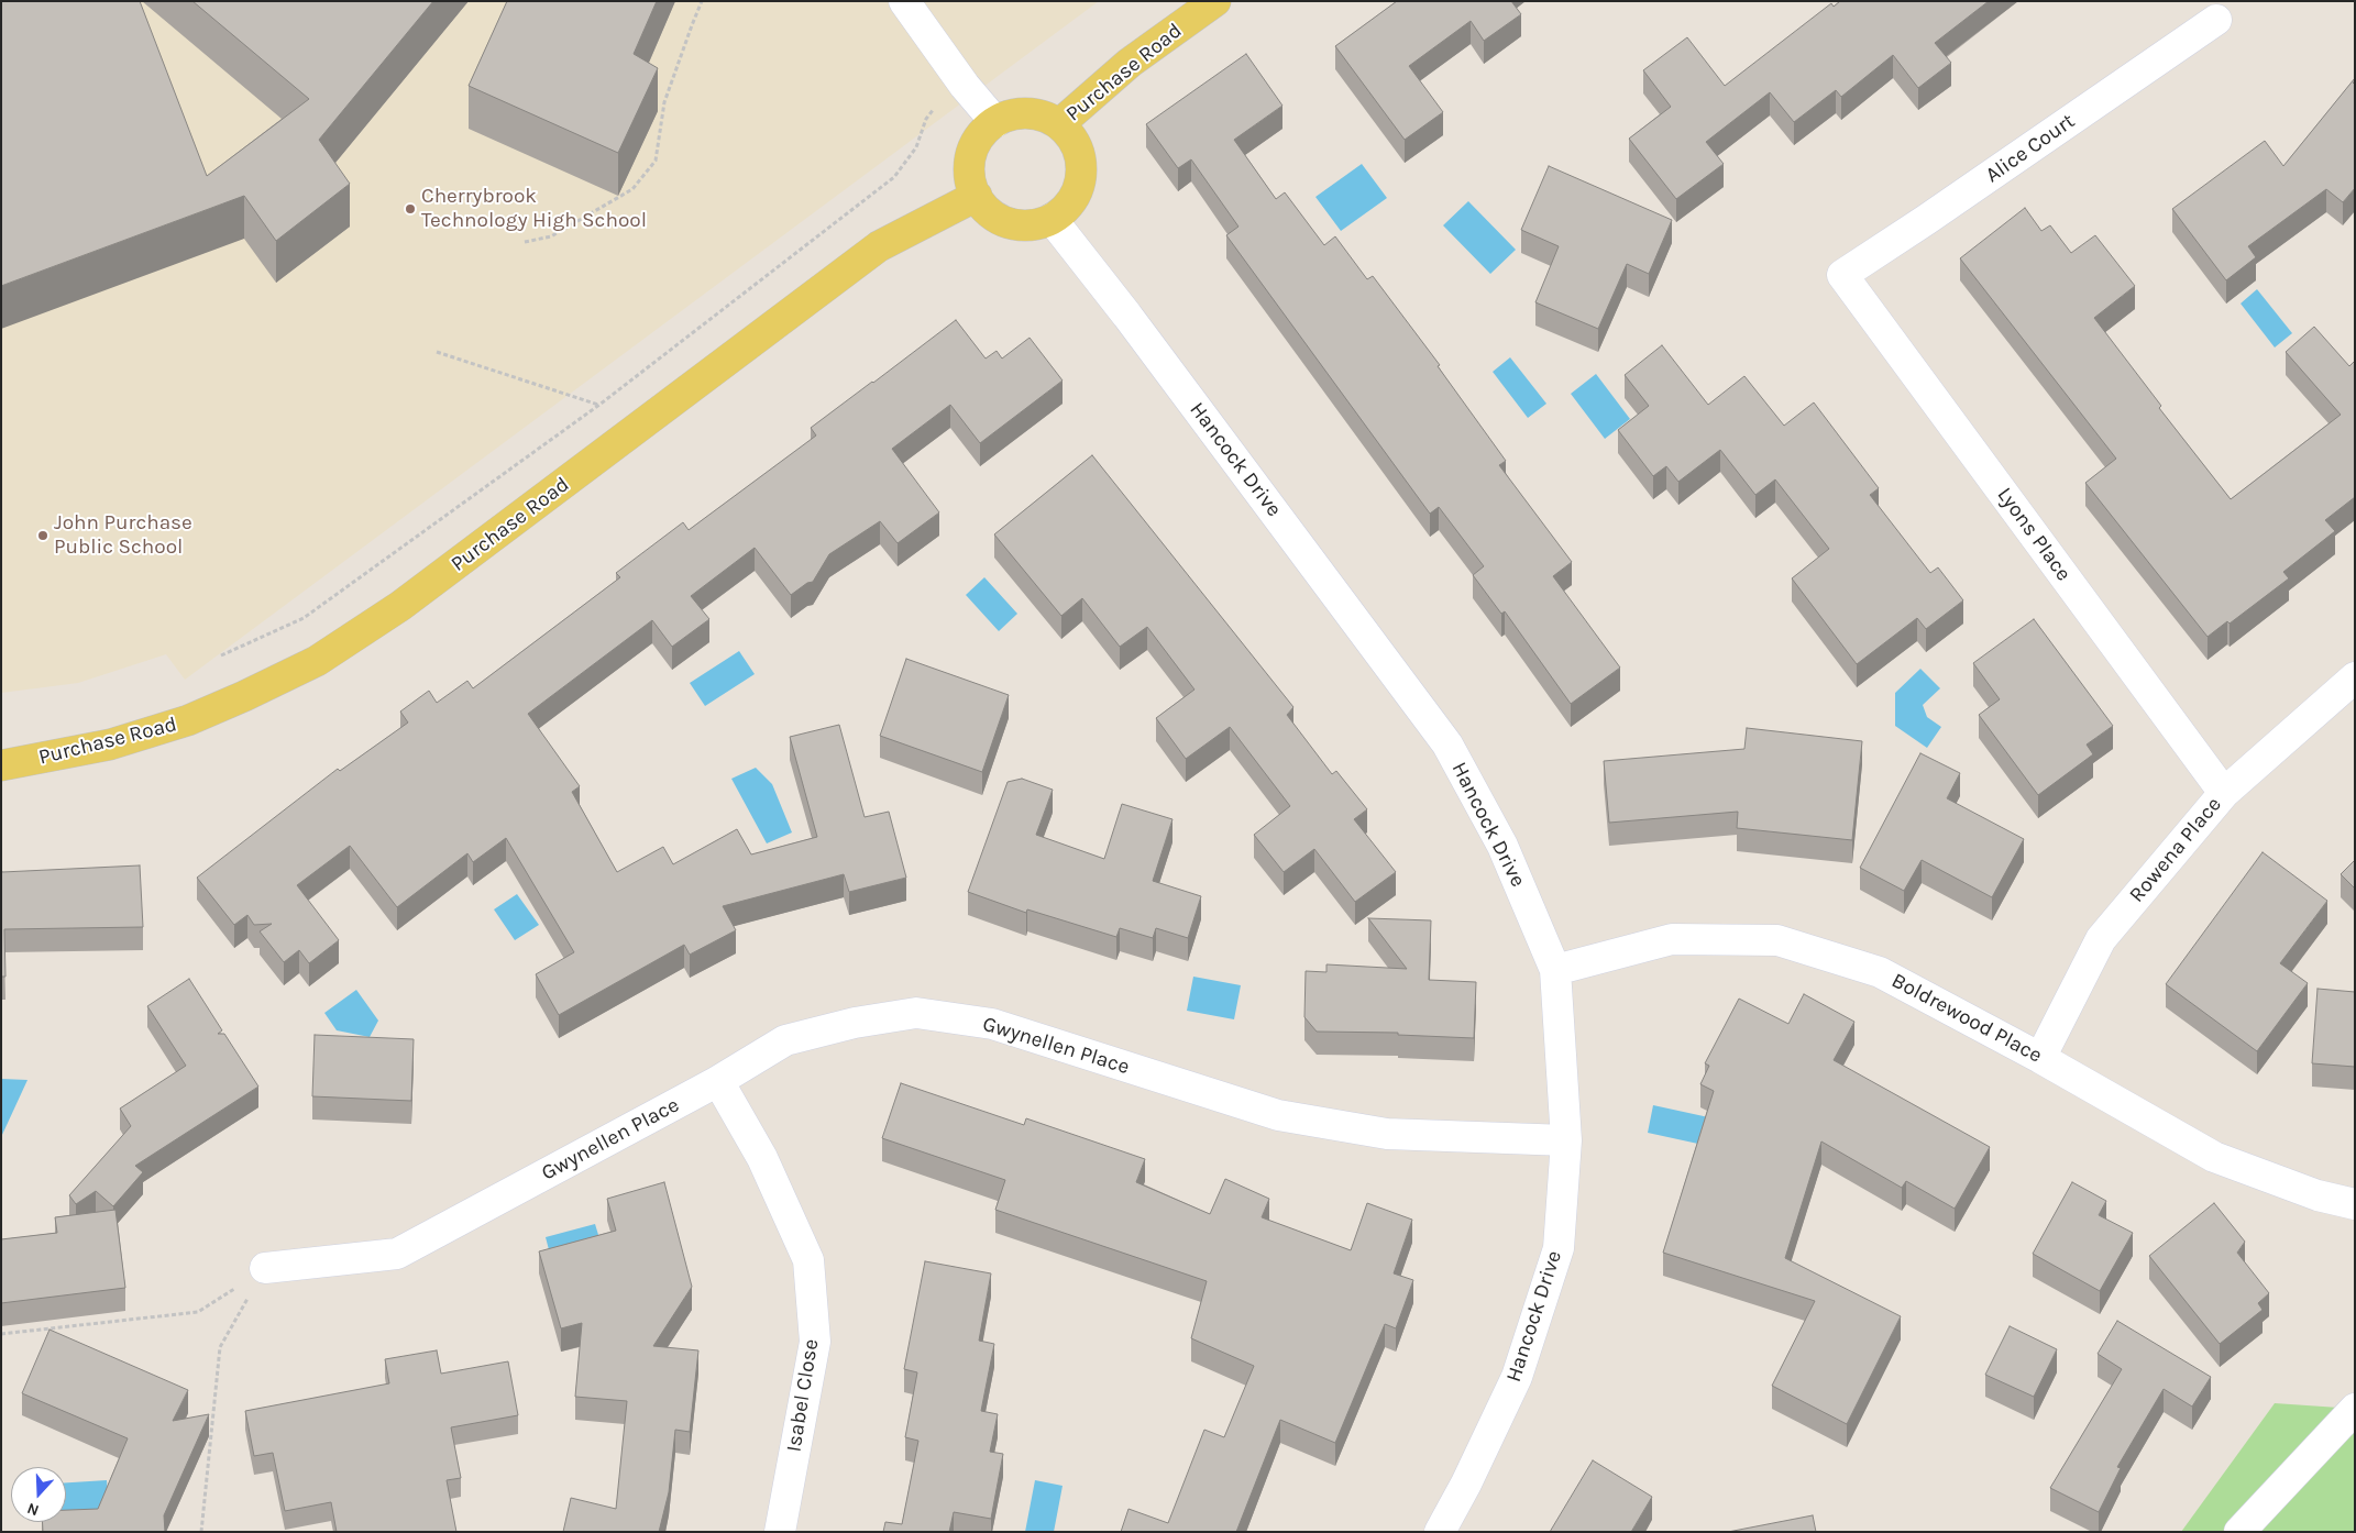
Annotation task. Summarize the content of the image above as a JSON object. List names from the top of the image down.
{
  "streets": {
    "main road": ["Purchase Road"],
    "street": [
      "Alice Court",
      "Hancock Drive",
      "Lyons Place",
      "Rowena Place",
      "Boldrewood Place",
      "Gwynellen Place",
      "Isabel Close"
    ]
  },
  "crossings": [
    ["Purchase Road", "Hancock Drive"],
    ["Alice Court", "Lyons Place"],
    ["Hancock Drive", "Boldrewood Place"],
    ["Hancock Drive", "Gwynellen Place"],
    ["Lyons Place", "Rowena Place"],
    ["Rowena Place", "Boldrewood Place"],
    ["Gwynellen Place", "Isabel Close"]
  ],
  "places": ["Cherrybrook Technology High School", "John Purchase Public School"],
  "north": "bottom"
}
